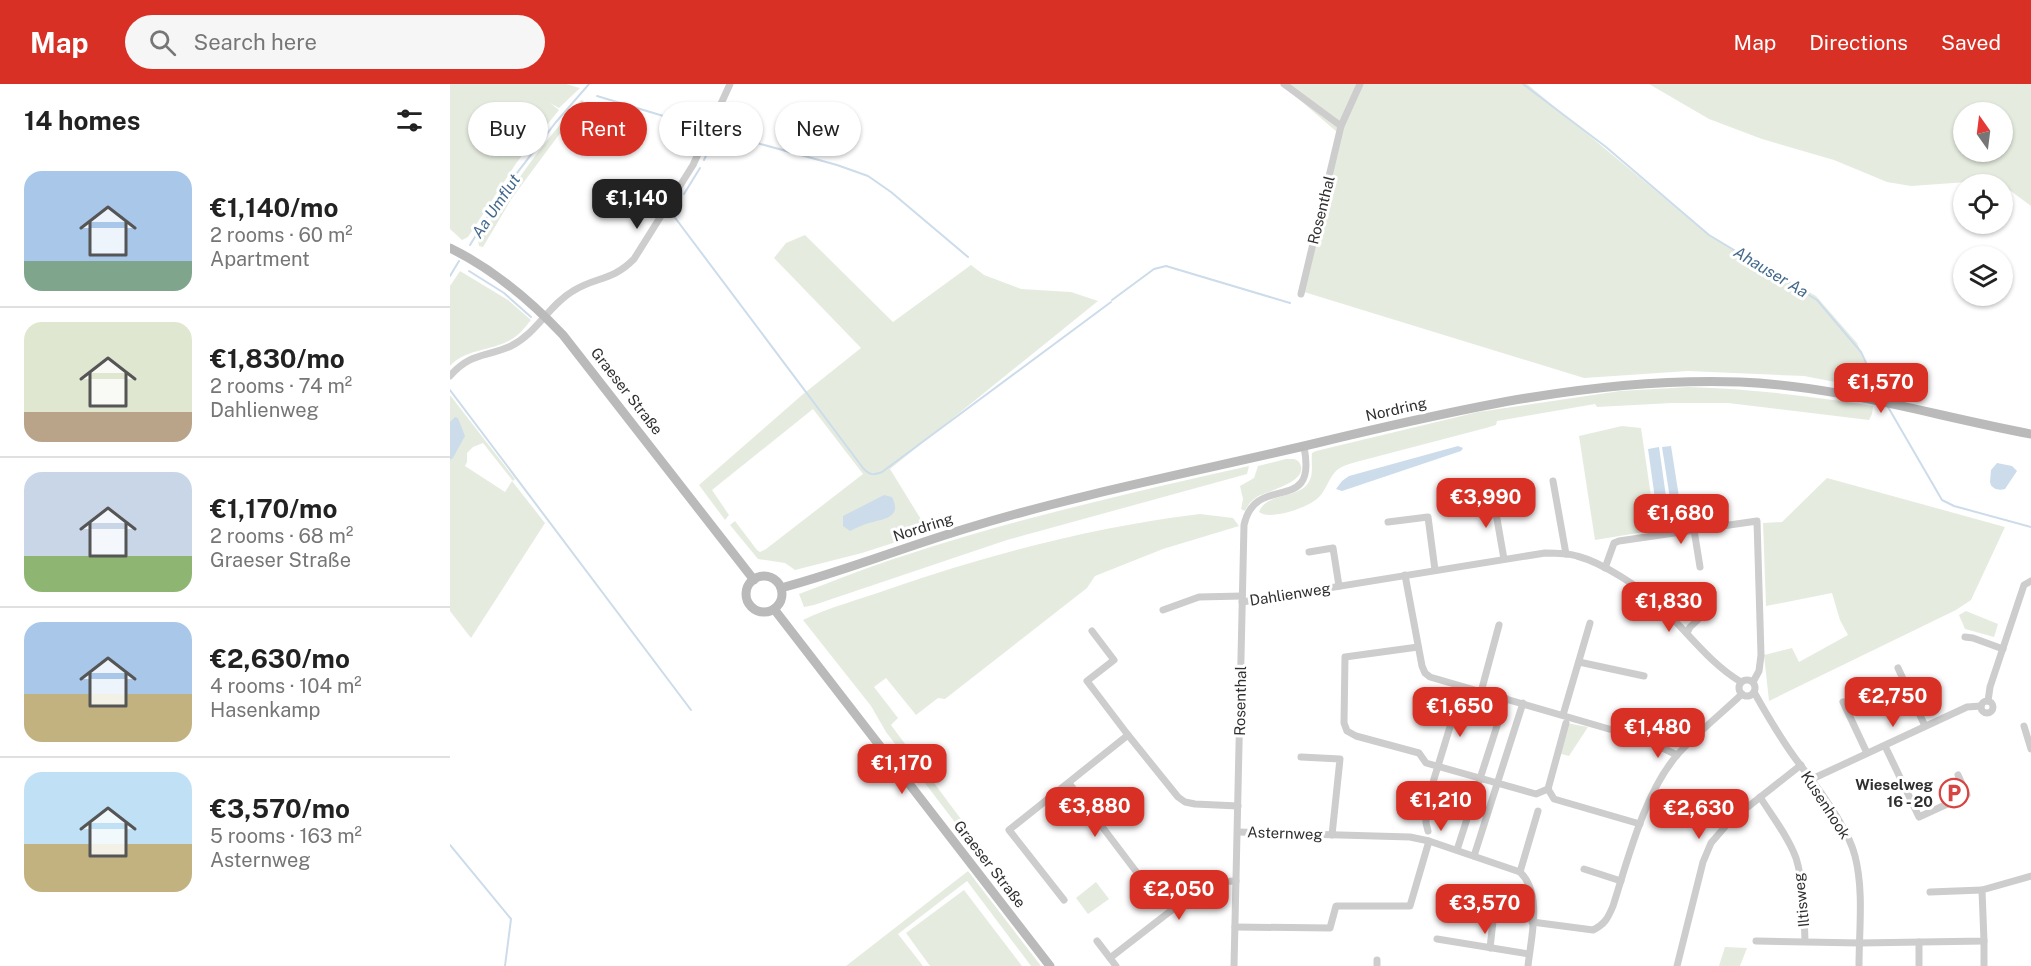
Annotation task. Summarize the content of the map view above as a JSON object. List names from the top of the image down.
{
  "streets": {
    "main road": ["Graeser Straße", "Nordring"],
    "street": [
      "Rosenthal",
      "Dahlienweg",
      "Kusenhook",
      "Asternweg",
      "Iltisweg"
    ]
  },
  "crossings": [
    ["Rosenthal", "Nordring"],
    ["Rosenthal", "Dahlienweg"],
    ["Rosenthal", "Asternweg"],
    ["Graeser Straße", "Nordring"],
    ["Dahlienweg", "Kusenhook"]
  ],
  "water": ["Aa Umflut", "Ahauser Aa"],
  "places": {
    "parking": ["Wieselweg 16 - 20"]
  },
  "north": "top",
  "page": {
    "header": "Map",
    "search": "Search here",
    "nav": ["Map", "Directions", "Saved"],
    "heading": "14 homes",
    "chip": [
      "Buy",
      "Rent",
      "Filters",
      "New"
    ],
    "list": [
      {
        "name": "€1,140/mo",
        "note": "2 rooms · 60 m² · Apartment"
      },
      {
        "name": "€1,830/mo",
        "note": "2 rooms · 74 m² · Dahlienweg"
      },
      {
        "name": "€1,170/mo",
        "note": "2 rooms · 68 m² · Graeser Straße"
      },
      {
        "name": "€2,630/mo",
        "note": "4 rooms · 104 m² · Hasenkamp"
      },
      {
        "name": "€3,570/mo",
        "note": "5 rooms · 163 m² · Asternweg"
      }
    ],
    "price": [
      "€1,140",
      "€1,570",
      "€3,990",
      "€1,680",
      "€1,830",
      "€2,750",
      "€1,650",
      "€1,480",
      "€1,170",
      "€1,210",
      "€3,880",
      "€2,630",
      "€2,050",
      "€3,570"
    ]
  }
}
